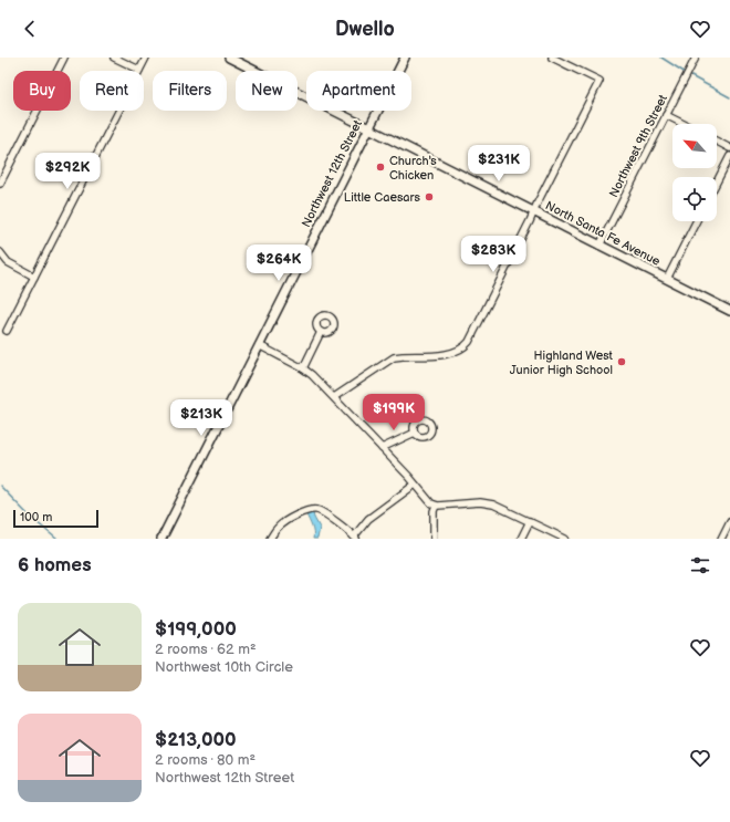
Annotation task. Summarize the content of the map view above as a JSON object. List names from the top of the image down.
{
  "streets": {
    "main road": ["Northwest 12th Street", "North Santa Fe Avenue"],
    "street": ["Northwest 9th Street"]
  },
  "crossings": [
    ["Northwest 9th Street", "North Santa Fe Avenue"],
    ["Northwest 12th Street", "North Santa Fe Avenue"]
  ],
  "places": ["Church's Chicken", "Little Caesars", "Highland West Junior High School"],
  "scale_bar": "100 m",
  "north": "top left",
  "page": {
    "header": "Dwello",
    "chip": [
      "Buy",
      "Rent",
      "Filters",
      "New",
      "Apartment"
    ],
    "price": [
      "$231K",
      "$292K",
      "$283K",
      "$264K",
      "$199K",
      "$213K"
    ],
    "scale": "100 m",
    "heading": "6 homes",
    "list": [
      {
        "name": "$199,000",
        "note": "2 rooms · 62 m² · Northwest 10th Circle"
      },
      {
        "name": "$213,000",
        "note": "2 rooms · 80 m² · Northwest 12th Street"
      }
    ]
  }
}
